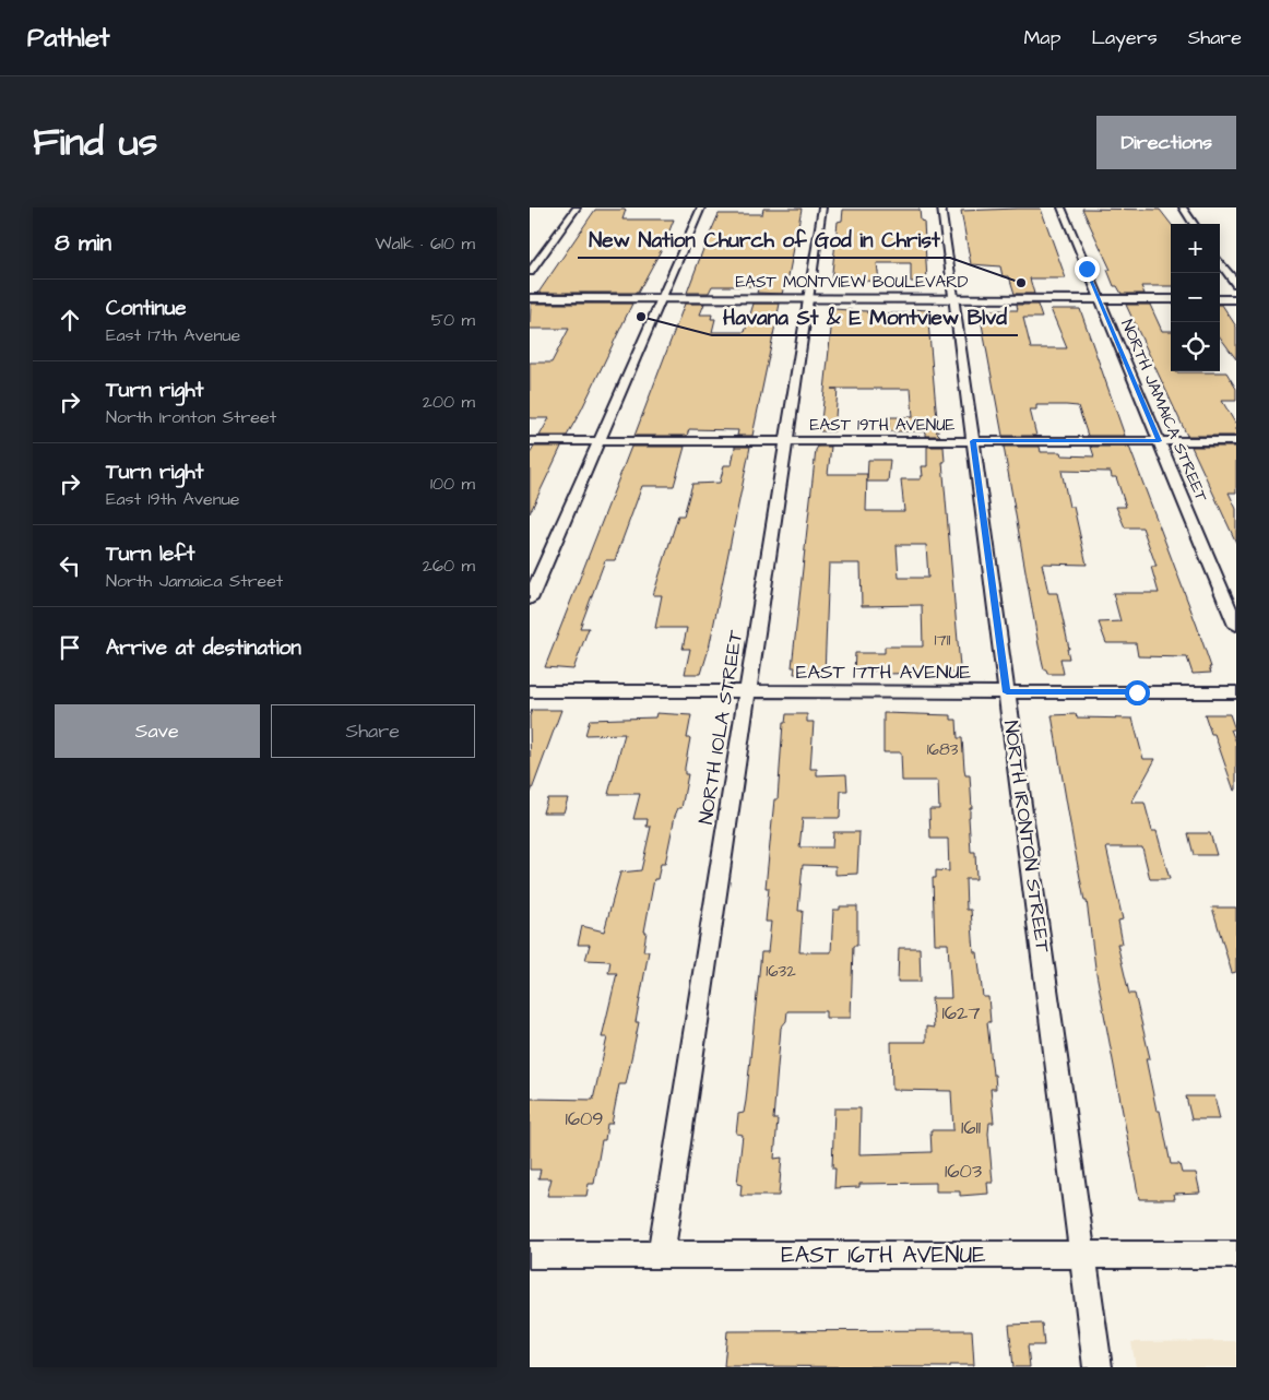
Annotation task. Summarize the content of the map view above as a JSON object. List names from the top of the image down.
{
  "streets": {
    "main road": ["EAST MONTVIEW BOULEVARD"],
    "street": [
      "NORTH JAMAICA STREET",
      "EAST 19TH AVENUE",
      "EAST 17TH AVENUE",
      "NORTH IOLA STREET",
      "NORTH IRONTON STREET",
      "EAST 16TH AVENUE"
    ]
  },
  "crossings": [
    ["EAST MONTVIEW BOULEVARD", "NORTH JAMAICA STREET"],
    ["EAST MONTVIEW BOULEVARD", "NORTH IOLA STREET"],
    ["EAST MONTVIEW BOULEVARD", "NORTH IRONTON STREET"],
    ["NORTH JAMAICA STREET", "EAST 19TH AVENUE"],
    ["EAST 19TH AVENUE", "NORTH IOLA STREET"],
    ["EAST 19TH AVENUE", "NORTH IRONTON STREET"],
    ["EAST 17TH AVENUE", "NORTH IOLA STREET"],
    ["EAST 17TH AVENUE", "NORTH IRONTON STREET"],
    ["NORTH IOLA STREET", "EAST 16TH AVENUE"],
    ["NORTH IRONTON STREET", "EAST 16TH AVENUE"]
  ],
  "places": ["New Nation Church of God in Christ", "Havana St & E Montview Blvd"],
  "house_numbers": [
    "1711",
    "1683",
    "1632",
    "1627",
    "1609",
    "1611",
    "1603"
  ],
  "page": {
    "header": "Pathlet",
    "nav": ["Map", "Layers", "Share"],
    "title": "Find us",
    "buttons": [
      "Directions",
      ["Save", "Share"]
    ],
    "heading": ["8 min", "Walk · 610 m"],
    "map_buttons": ["+", "−"],
    "list": [
      ["Continue", "East 17th Avenue", "50 m"],
      ["Turn right", "North Ironton Street", "200 m"],
      ["Turn right", "East 19th Avenue", "100 m"],
      ["Turn left", "North Jamaica Street", "260 m"],
      "Arrive at destination"
    ]
  }
}
